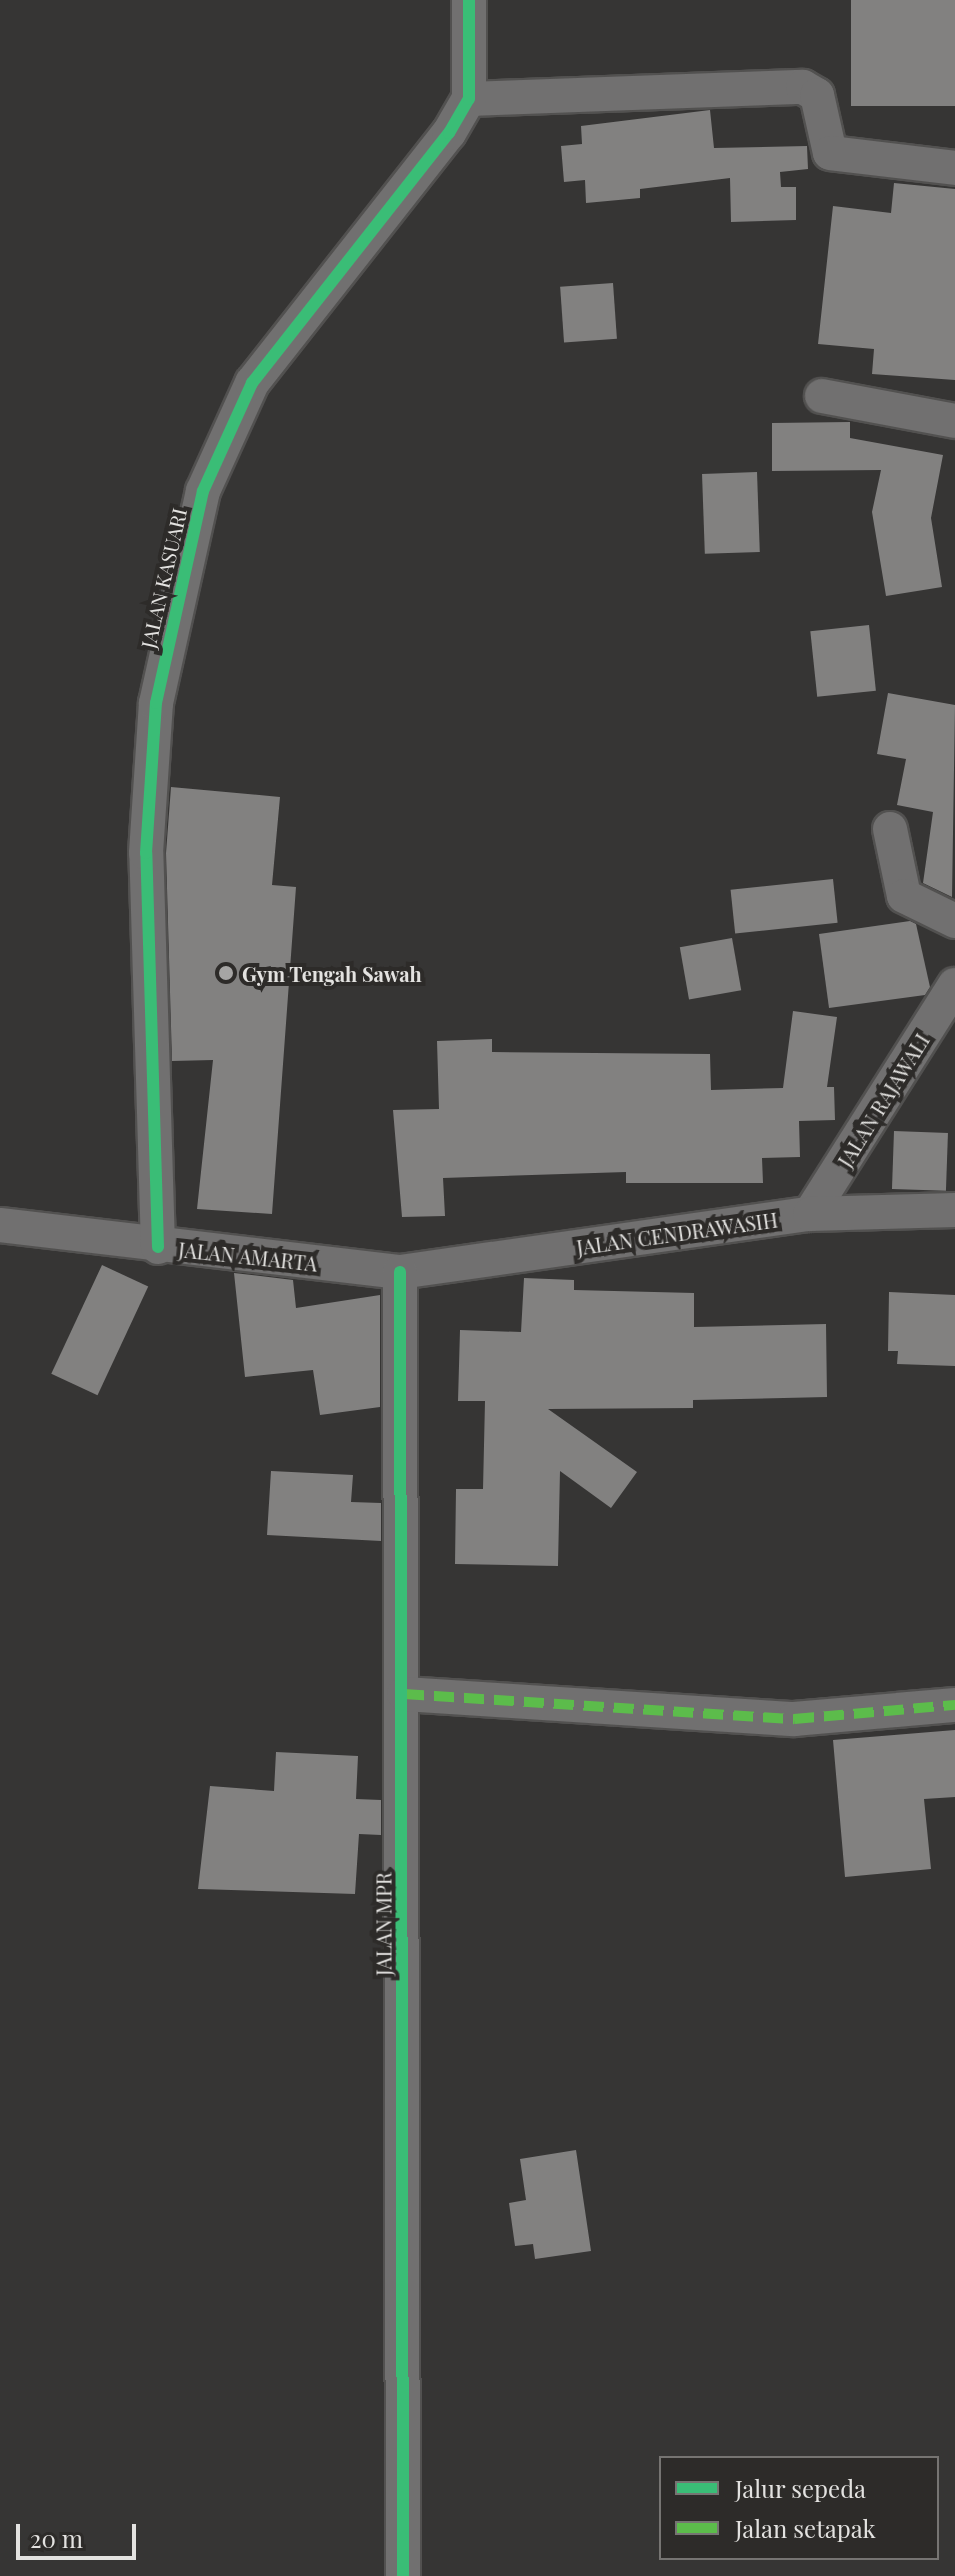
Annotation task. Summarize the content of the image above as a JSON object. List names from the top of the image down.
{
  "streets": {
    "street": [
      "JALAN KASUARI",
      "JALAN RAJAWALI",
      "JALAN CENDRAWASIH",
      "JALAN AMARTA",
      "JALAN MPR"
    ]
  },
  "crossings": [
    ["JALAN KASUARI", "JALAN AMARTA"],
    ["JALAN RAJAWALI", "JALAN CENDRAWASIH"],
    ["JALAN CENDRAWASIH", "JALAN AMARTA"],
    ["JALAN CENDRAWASIH", "JALAN MPR"],
    ["JALAN AMARTA", "JALAN MPR"]
  ],
  "places": ["Gym Tengah Sawah"],
  "legend": ["Jalur sepeda", "Jalan setapak"],
  "scale_bar": "20 m"
}
